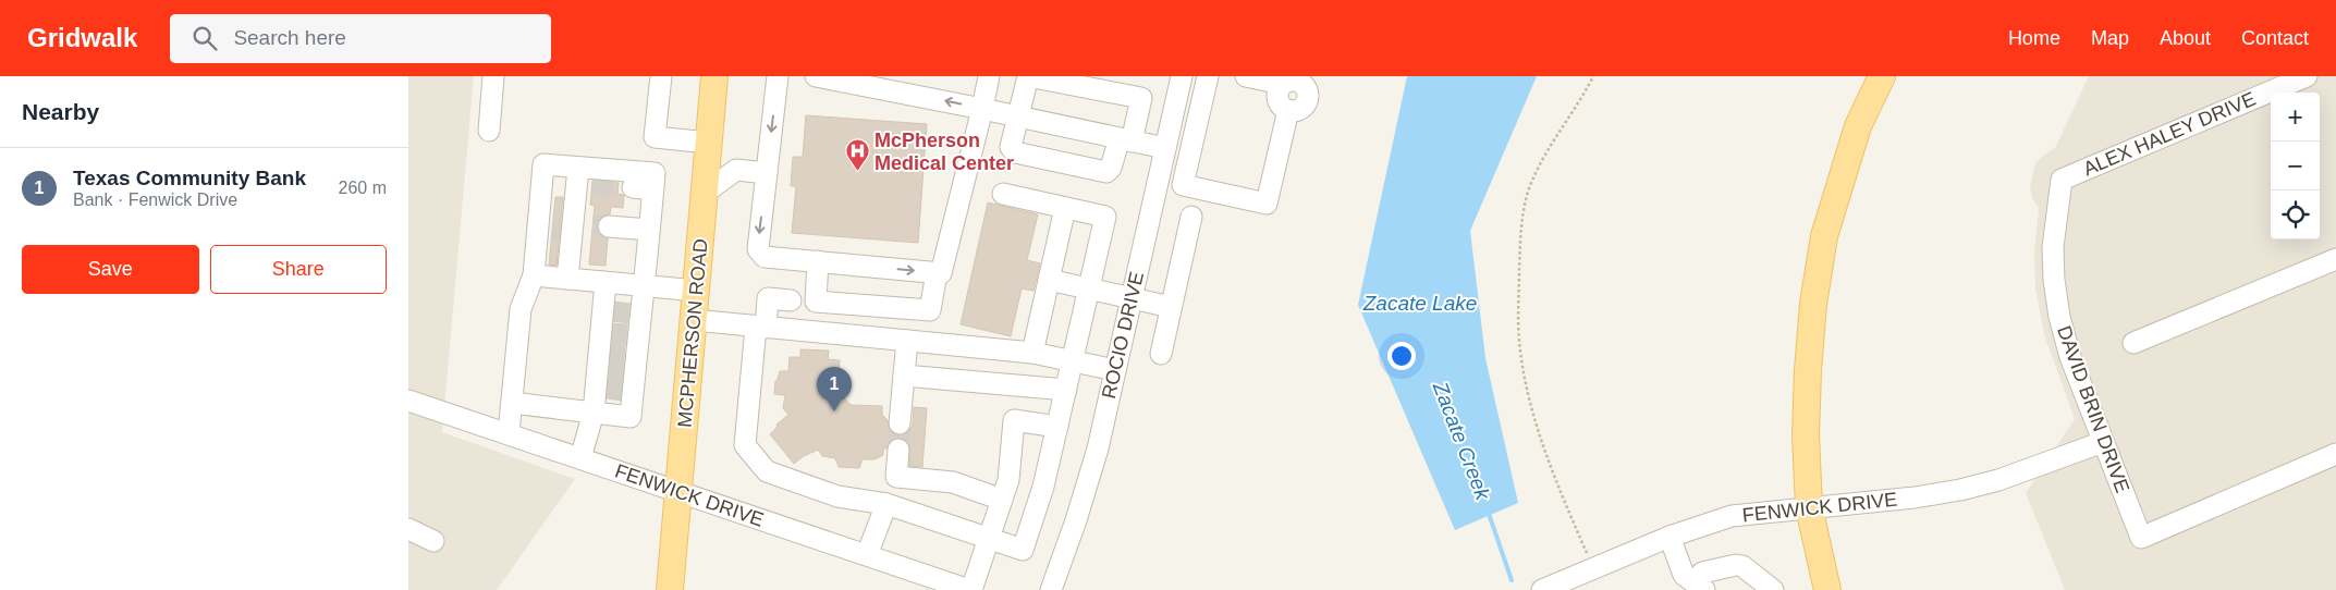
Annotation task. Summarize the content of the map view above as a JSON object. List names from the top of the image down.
{
  "streets": {
    "main road": ["MCPHERSON ROAD"],
    "street": [
      "ALEX HALEY DRIVE",
      "ROCIO DRIVE",
      "DAVID BRIN DRIVE",
      "FENWICK DRIVE"
    ]
  },
  "crossings": [
    ["ALEX HALEY DRIVE", "DAVID BRIN DRIVE"],
    ["MCPHERSON ROAD", "FENWICK DRIVE"],
    ["DAVID BRIN DRIVE", "FENWICK DRIVE"]
  ],
  "water": ["Zacate Lake", "Zacate Creek"],
  "places": {
    "hospital": ["McPherson Medical Center"]
  },
  "page": {
    "header": "Gridwalk",
    "search": "Search here",
    "nav": [
      "Home",
      "Map",
      "About",
      "Contact"
    ],
    "heading": "Nearby",
    "map_buttons": ["+", "−"],
    "list": [
      {
        "mark": "1",
        "name": "Texas Community Bank",
        "note": "Bank · Fenwick Drive",
        "value": "260 m"
      }
    ],
    "buttons": ["Save", "Share"],
    "pins": "1"
  }
}
